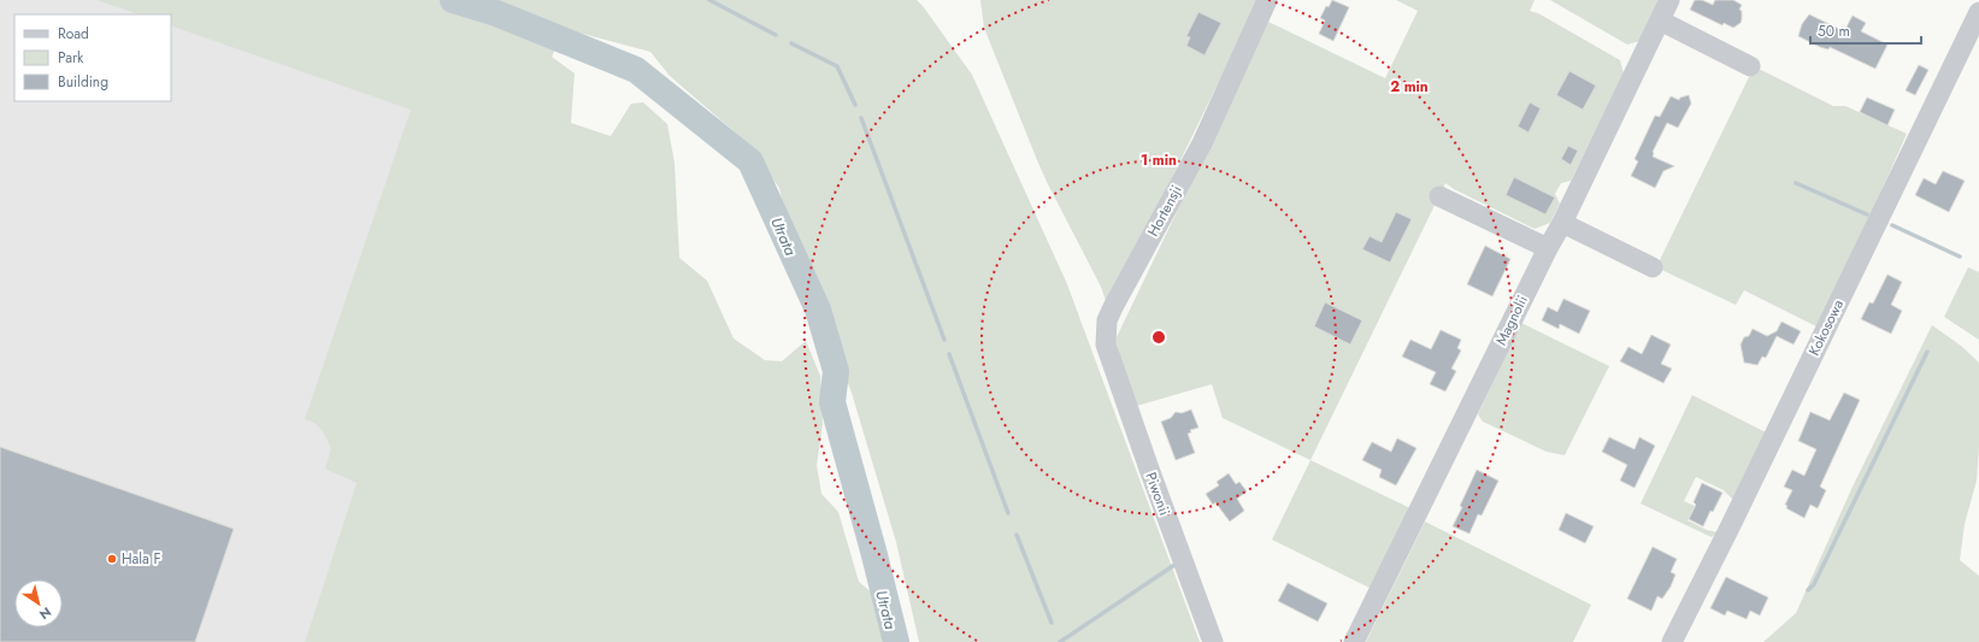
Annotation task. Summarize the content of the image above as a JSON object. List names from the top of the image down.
{
  "streets": {
    "street": [
      "Hortensji",
      "Magnolii",
      "Kokosowa",
      "Piwonii"
    ]
  },
  "crossings": [
    ["Hortensji", "Piwonii"]
  ],
  "water": ["Utrata"],
  "places": ["Hala F"],
  "legend": ["Road", "Park", "Building"],
  "scale_bar": "50 m",
  "north": "bottom right",
  "rings": ["2 min", "1 min"]
}
